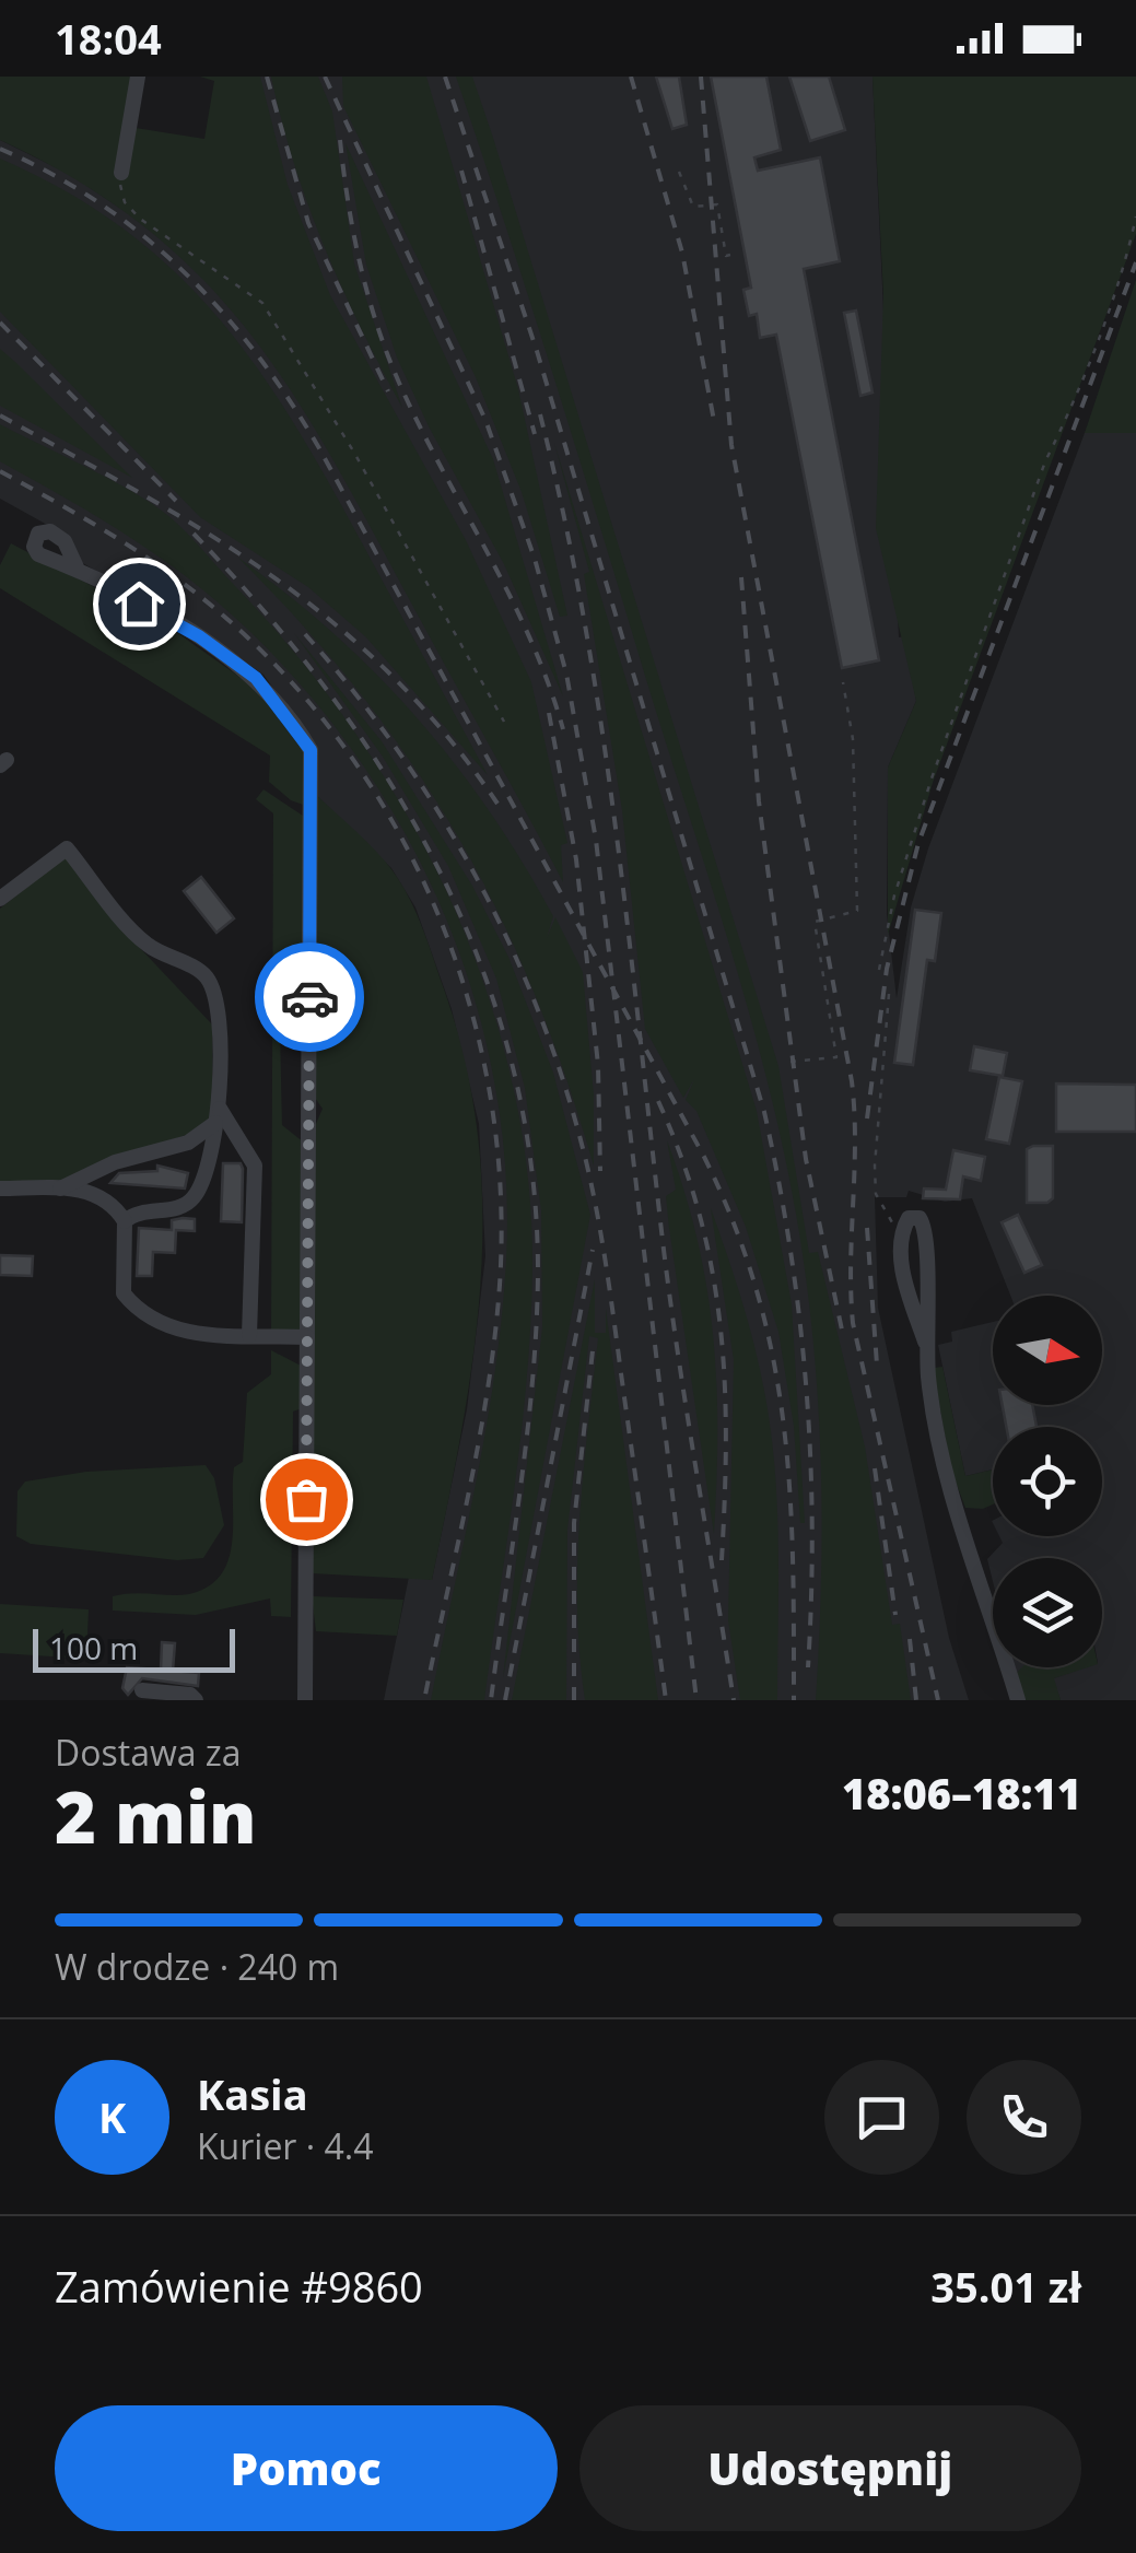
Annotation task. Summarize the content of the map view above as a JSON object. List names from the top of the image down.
{
  "scale_bar": "100 m",
  "north": "right",
  "page": {
    "status": "18:04",
    "scale": "100 m",
    "heading": ["2 min", "Dostawa za", "18:06–18:11"],
    "panel": [
      "Kasia",
      "Kurier · 4.4",
      "Zamówienie #9860",
      "35.01 zł"
    ],
    "bar": "W drodze · 240 m",
    "round": "K",
    "buttons": ["Pomoc", "Udostępnij"]
  }
}
